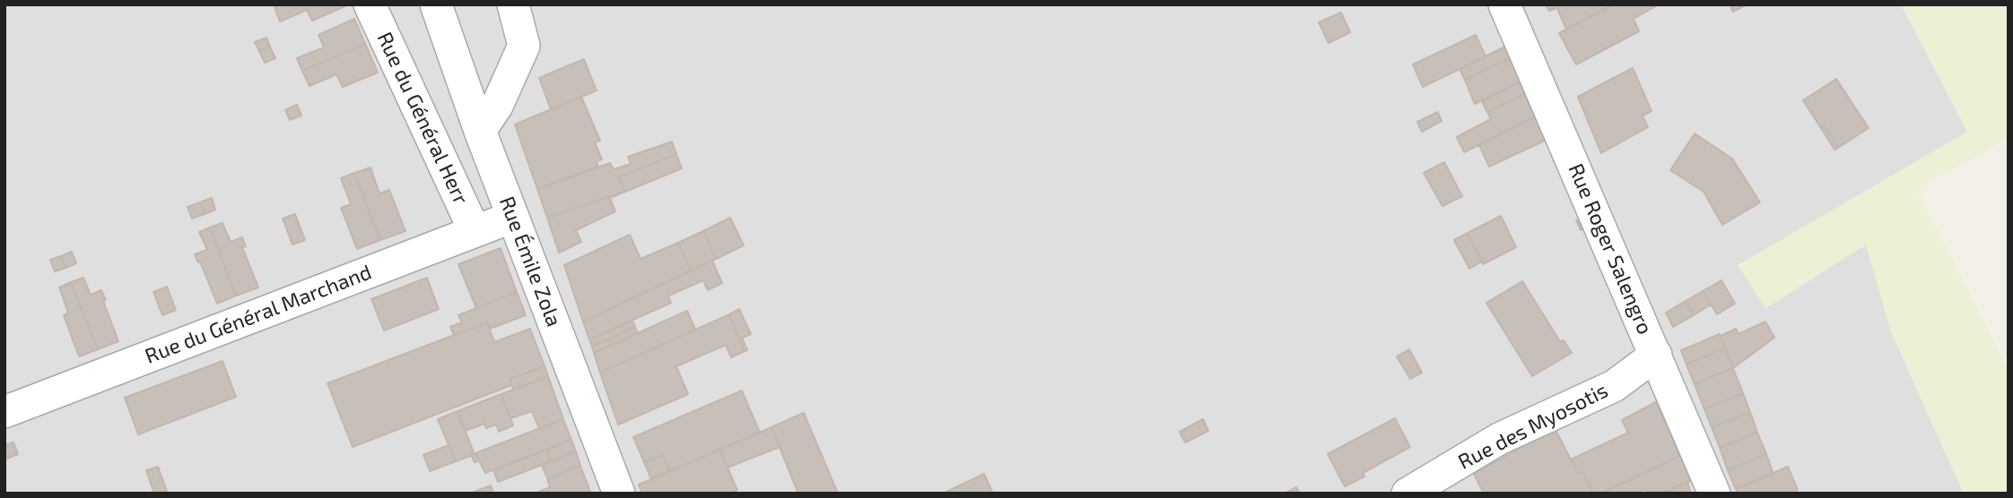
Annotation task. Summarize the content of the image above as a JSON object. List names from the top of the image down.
{
  "streets": {
    "street": [
      "Rue du Général Herr",
      "Rue Roger Salengro",
      "Rue Émile Zola",
      "Rue du Général Marchand",
      "Rue des Myosotis"
    ]
  },
  "crossings": [
    ["Rue du Général Herr", "Rue du Général Marchand"],
    ["Rue Roger Salengro", "Rue des Myosotis"],
    ["Rue Émile Zola", "Rue du Général Marchand"]
  ]
}
